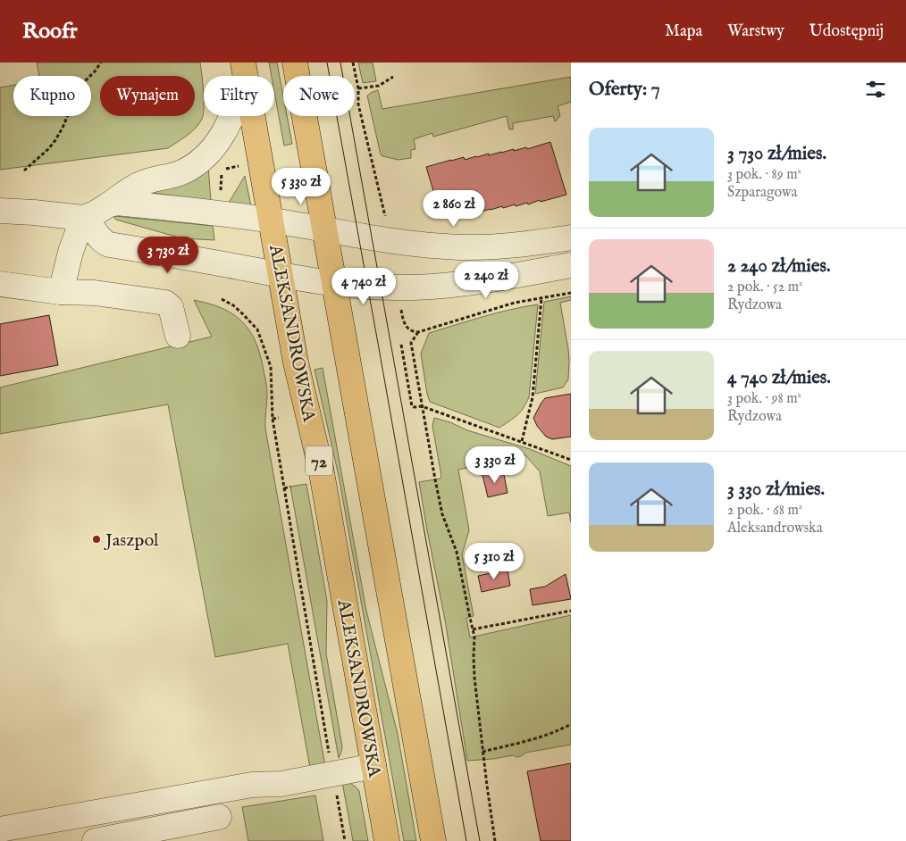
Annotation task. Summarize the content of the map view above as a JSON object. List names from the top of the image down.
{
  "streets": {
    "main road": ["ALEKSANDROWSKA", "72"]
  },
  "places": ["Jaszpol"],
  "page": {
    "header": "Roofr",
    "nav": ["Mapa", "Warstwy", "Udostępnij"],
    "heading": "Oferty: 7",
    "chip": [
      "Kupno",
      "Wynajem",
      "Filtry",
      "Nowe"
    ],
    "list": [
      {
        "name": "3 730 zł/mies.",
        "note": "3 pok. · 89 m² · Szparagowa"
      },
      {
        "name": "2 240 zł/mies.",
        "note": "2 pok. · 52 m² · Rydzowa"
      },
      {
        "name": "4 740 zł/mies.",
        "note": "3 pok. · 98 m² · Rydzowa"
      },
      {
        "name": "3 330 zł/mies.",
        "note": "2 pok. · 68 m² · Aleksandrowska"
      }
    ],
    "price": [
      "5 330 zł",
      "2 860 zł",
      "3 730 zł",
      "2 240 zł",
      "4 740 zł",
      "3 330 zł",
      "5 310 zł"
    ]
  }
}
